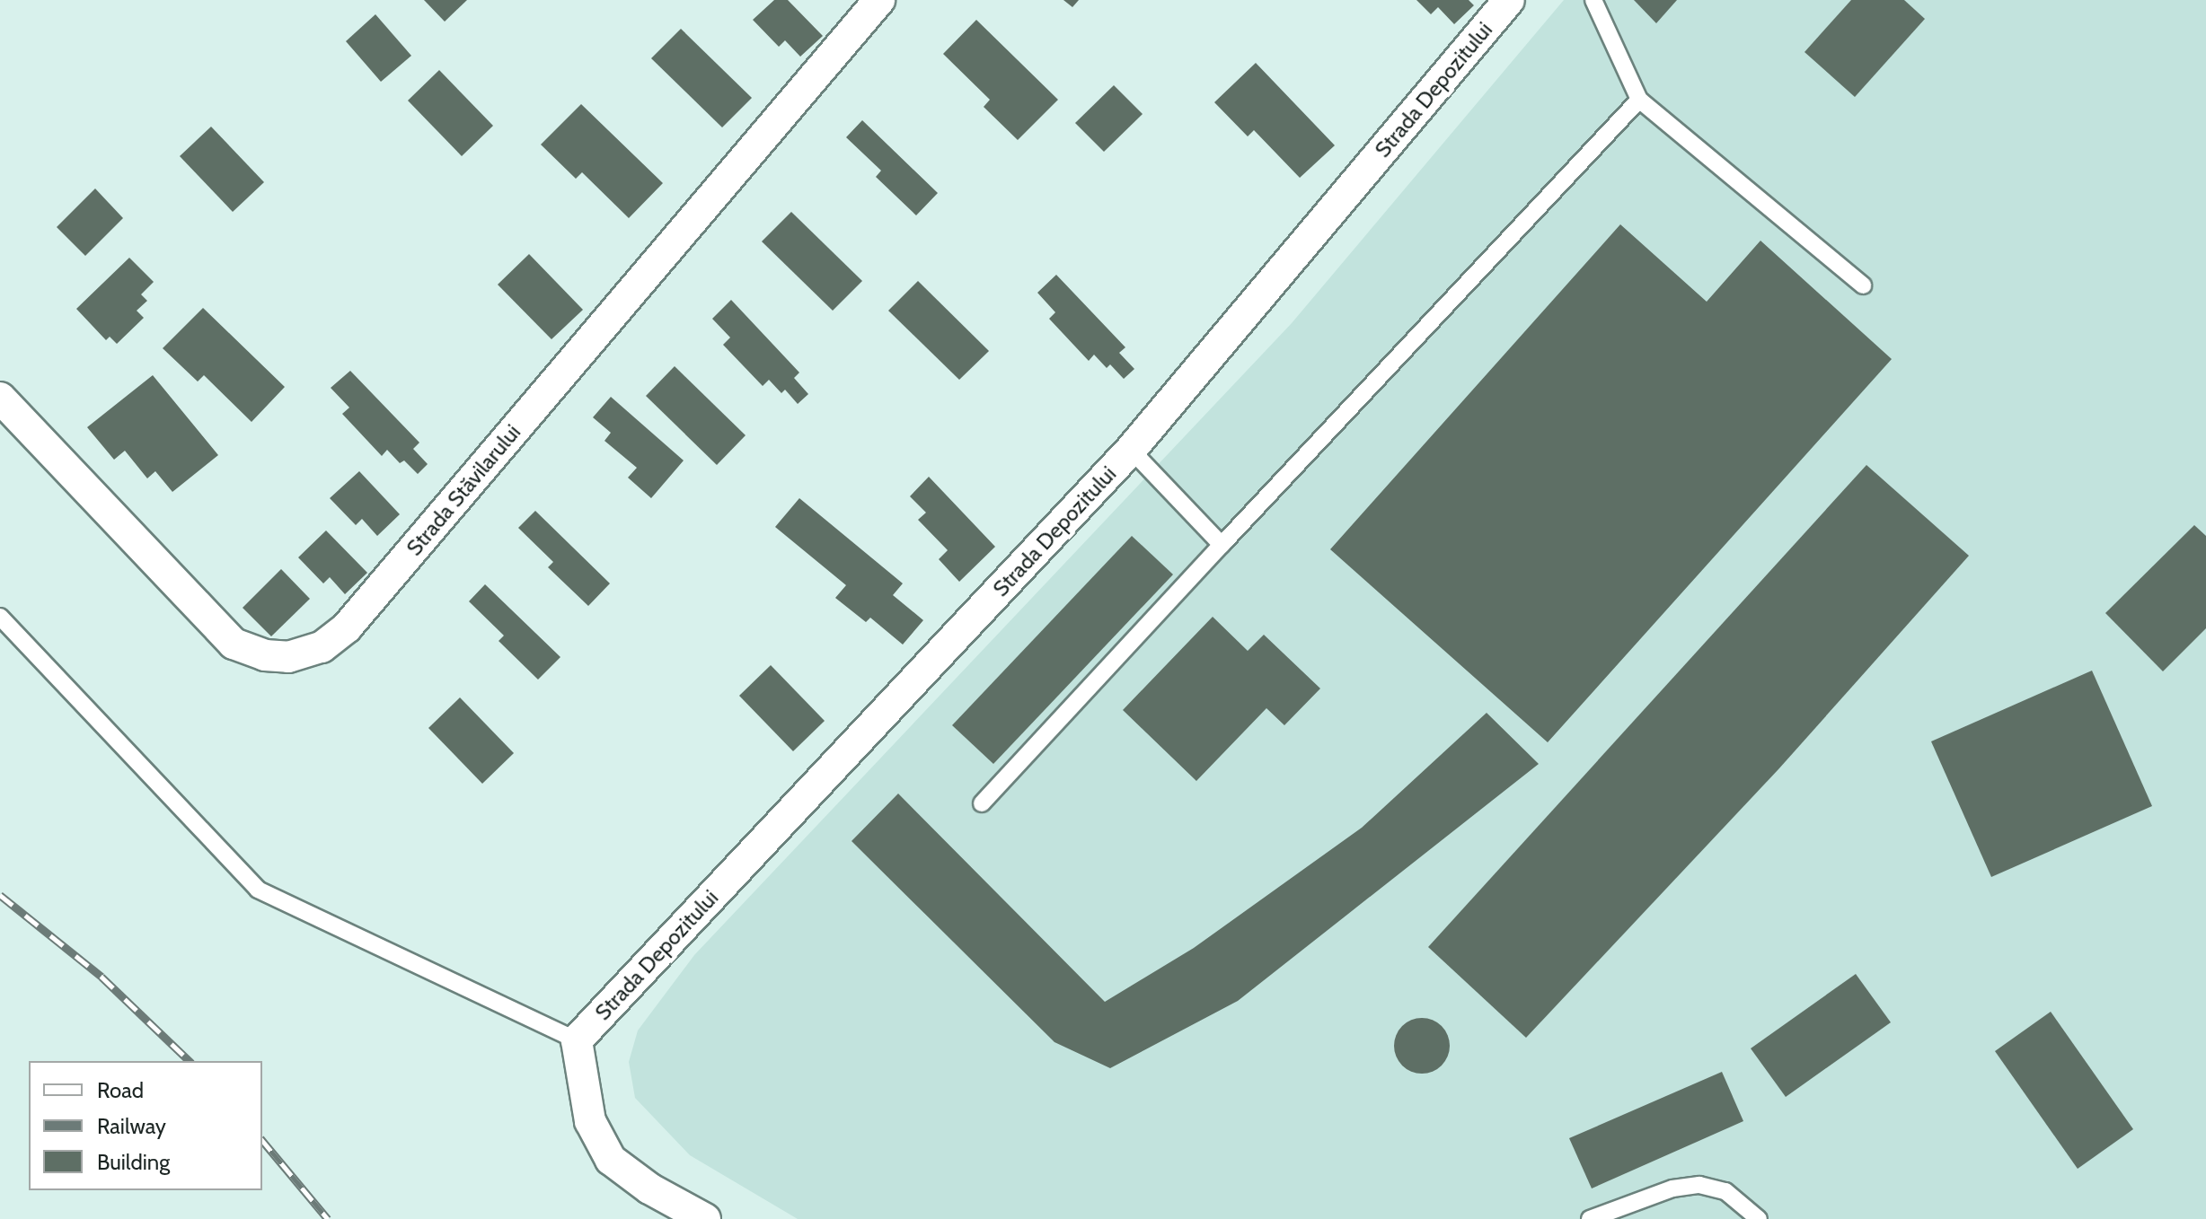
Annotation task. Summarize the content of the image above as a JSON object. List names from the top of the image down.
{
  "streets": {
    "street": ["Strada Depozitului", "Strada Stăvilarului"]
  },
  "legend": ["Road", "Railway", "Building"]
}
